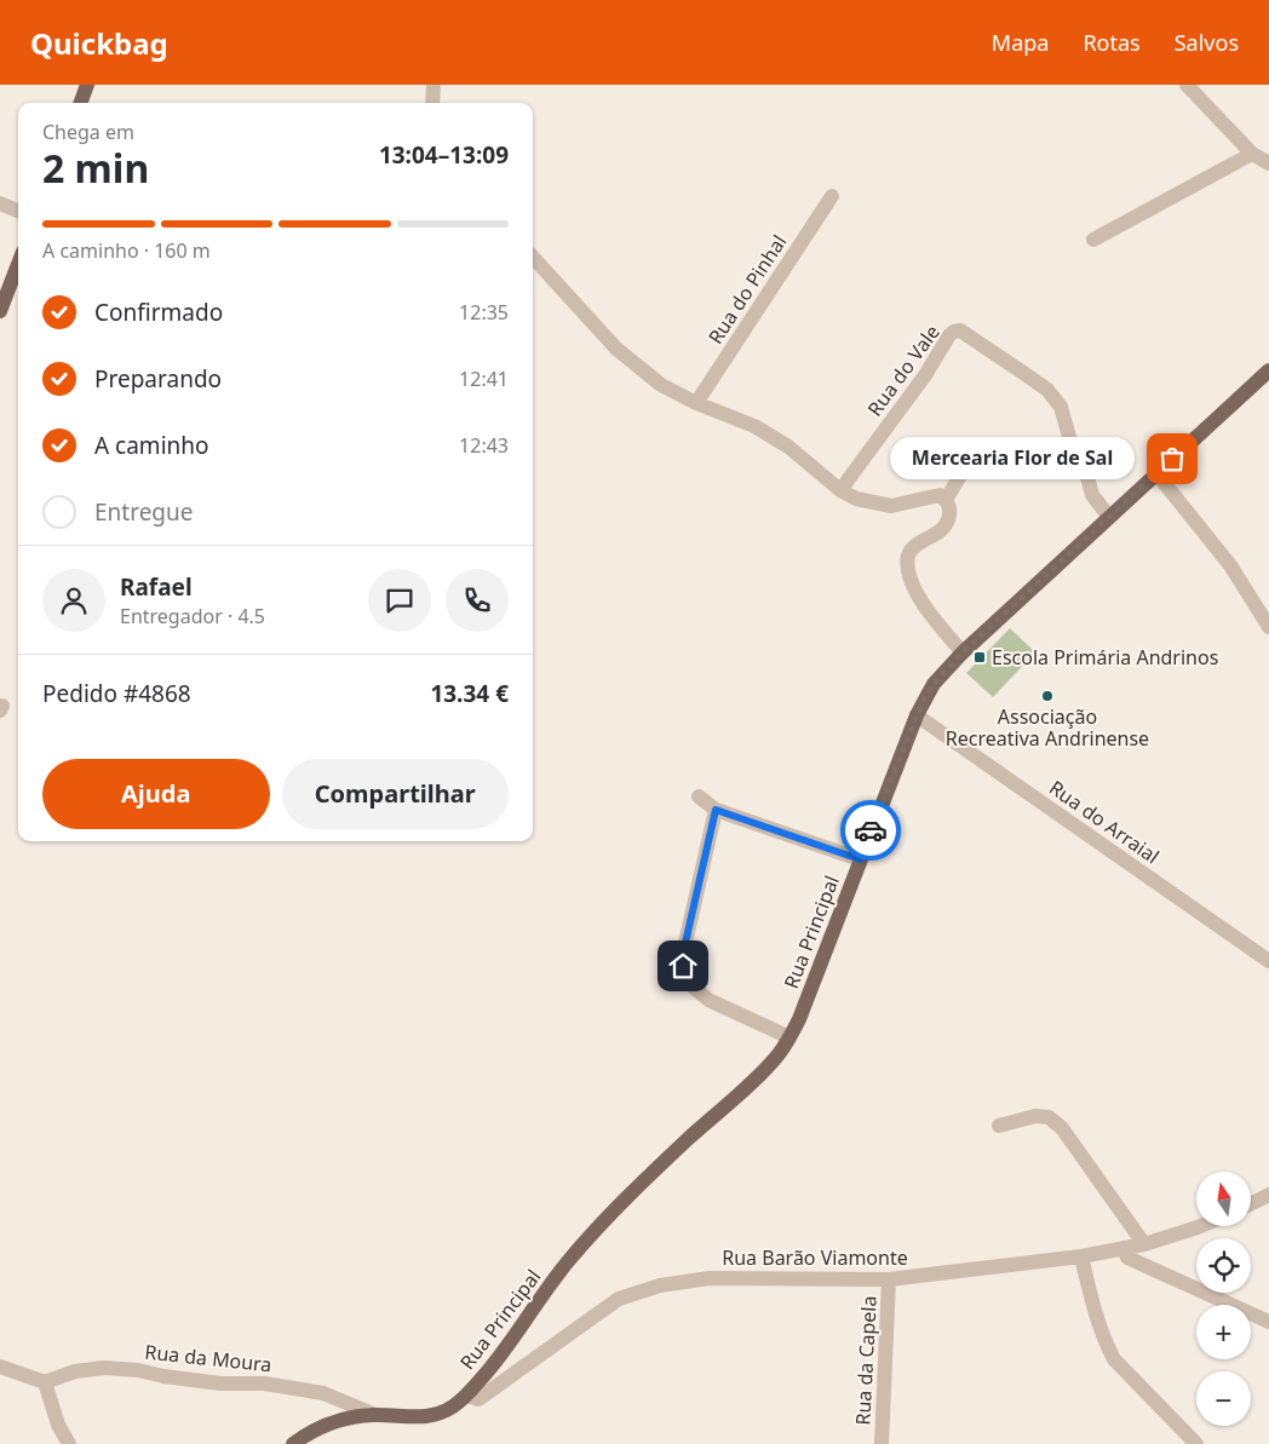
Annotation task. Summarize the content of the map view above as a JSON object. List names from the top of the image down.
{
  "streets": {
    "main road": ["Rua Principal"],
    "street": [
      "Rua do Pinhal",
      "Rua do Vale",
      "Rua do Arraial",
      "Rua Barão Viamonte",
      "Rua da Moura",
      "Rua da Capela"
    ]
  },
  "crossings": [
    ["Rua do Vale", "Rua Principal"],
    ["Rua do Arraial", "Rua Principal"],
    ["Rua Principal", "Rua Barão Viamonte"],
    ["Rua Principal", "Rua da Moura"],
    ["Rua Barão Viamonte", "Rua da Capela"]
  ],
  "places": {
    "other": ["Mercearia Flor de Sal", "Associação Recreativa Andrinense"],
    "transit": ["Escola Primária Andrinos"]
  },
  "north": "top",
  "page": {
    "header": "Quickbag",
    "nav": ["Mapa", "Rotas", "Salvos"],
    "heading": ["2 min", "Chega em", "13:04–13:09"],
    "panel": [
      "Rafael",
      "Entregador · 4.5",
      "Pedido #4868",
      "13.34 €"
    ],
    "bar": "A caminho · 160 m",
    "list": [
      ["Confirmado", "12:35"],
      ["Preparando", "12:41"],
      ["A caminho", "12:43"],
      "Entregue"
    ],
    "bubble": "Mercearia Flor de Sal",
    "buttons": ["Ajuda", "Compartilhar"],
    "map_buttons": ["+", "−"]
  }
}
